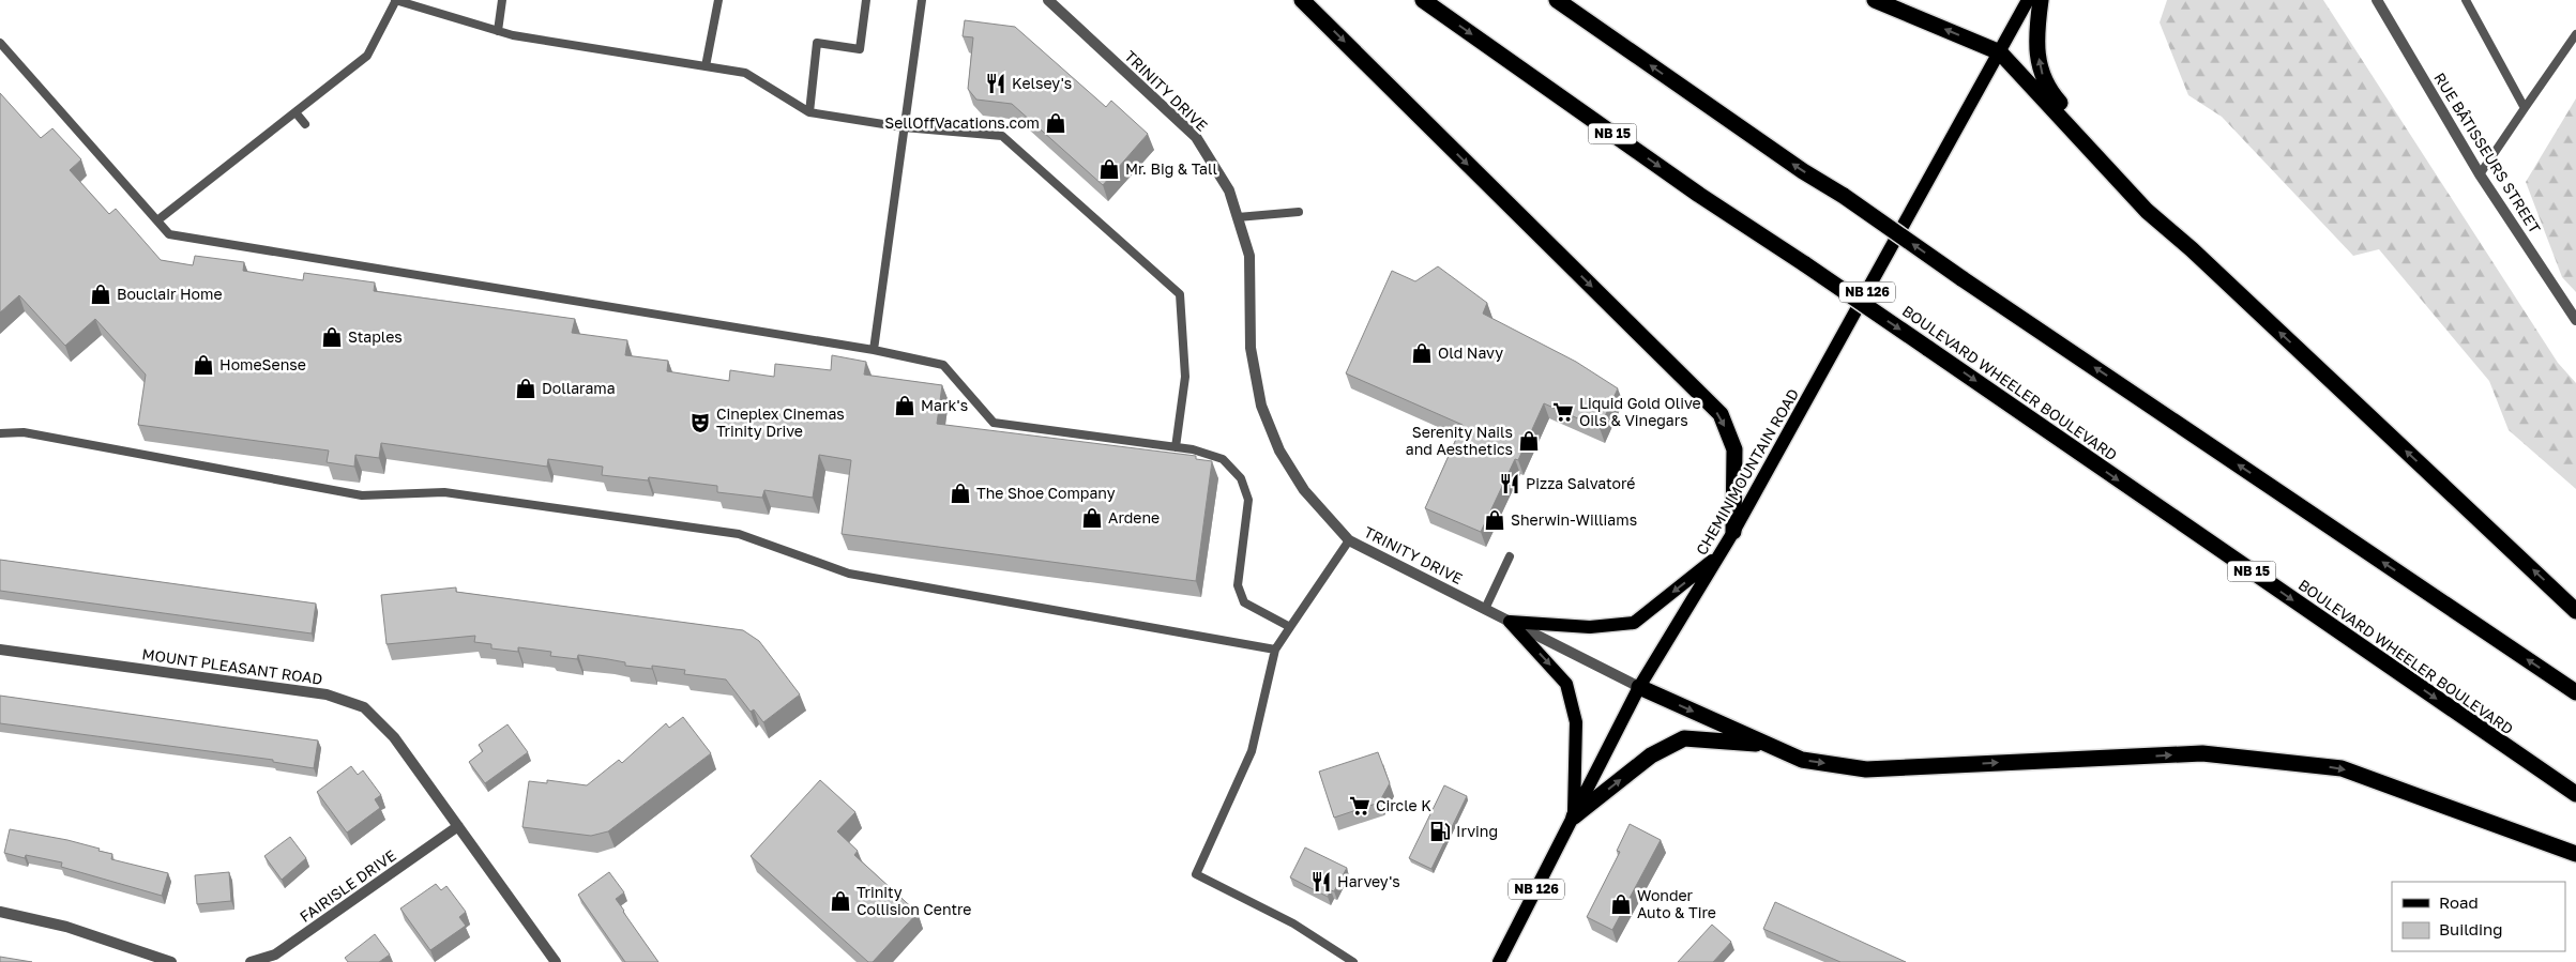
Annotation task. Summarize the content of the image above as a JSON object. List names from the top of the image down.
{
  "streets": {
    "highway": ["NB 15", "BOULEVARD WHEELER BOULEVARD"],
    "main road": ["NB 126", "CHEMIN MOUNTAIN ROAD"],
    "street": [
      "TRINITY DRIVE",
      "RUE BÂTISSEURS STREET",
      "MOUNT PLEASANT ROAD",
      "FAIRISLE DRIVE"
    ]
  },
  "crossings": [
    ["TRINITY DRIVE", "CHEMIN MOUNTAIN ROAD"],
    ["MOUNT PLEASANT ROAD", "FAIRISLE DRIVE"]
  ],
  "places": {
    "restaurant": ["Kelsey's", "Pizza Salvatoré", "Harvey's"],
    "shop": [
      "SellOffVacations.com",
      "Mr. Big & Tall",
      "Bouclair Home",
      "Staples",
      "Old Navy",
      "HomeSense",
      "Dollarama",
      "Mark's",
      "Serenity Nails and Aesthetics",
      "The Shoe Company",
      "Ardene",
      "Sherwin-Williams",
      "Trinity Collision Centre",
      "Wonder Auto & Tire"
    ],
    "supermarket": ["Liquid Gold Olive Oils & Vinegars", "Circle K"],
    "theatre": ["Cineplex Cinemas Trinity Drive"],
    "fuel station": ["Irving"]
  },
  "legend": ["Road", "Building"]
}
